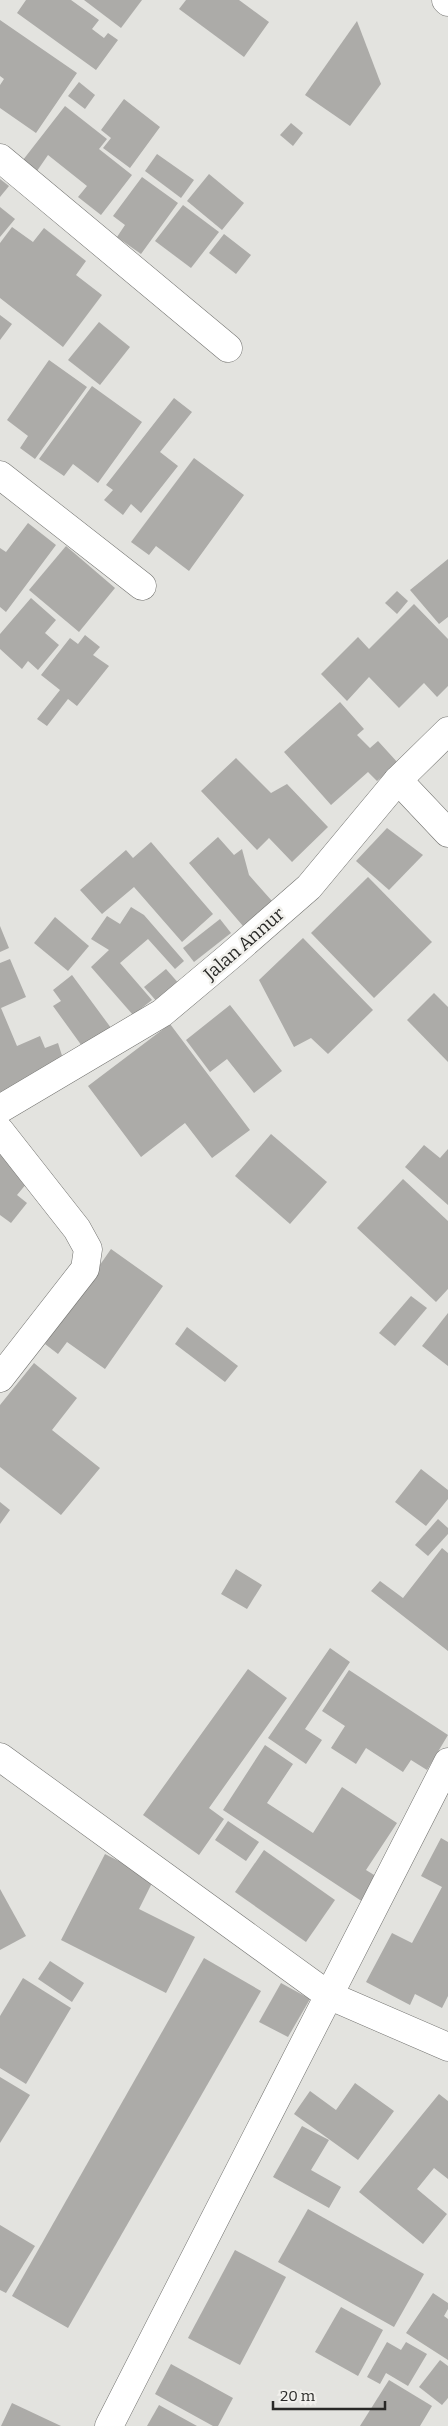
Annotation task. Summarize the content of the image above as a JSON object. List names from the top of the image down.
{
  "streets": {
    "street": ["Jalan Annur"]
  },
  "scale_bar": "20 m"
}
